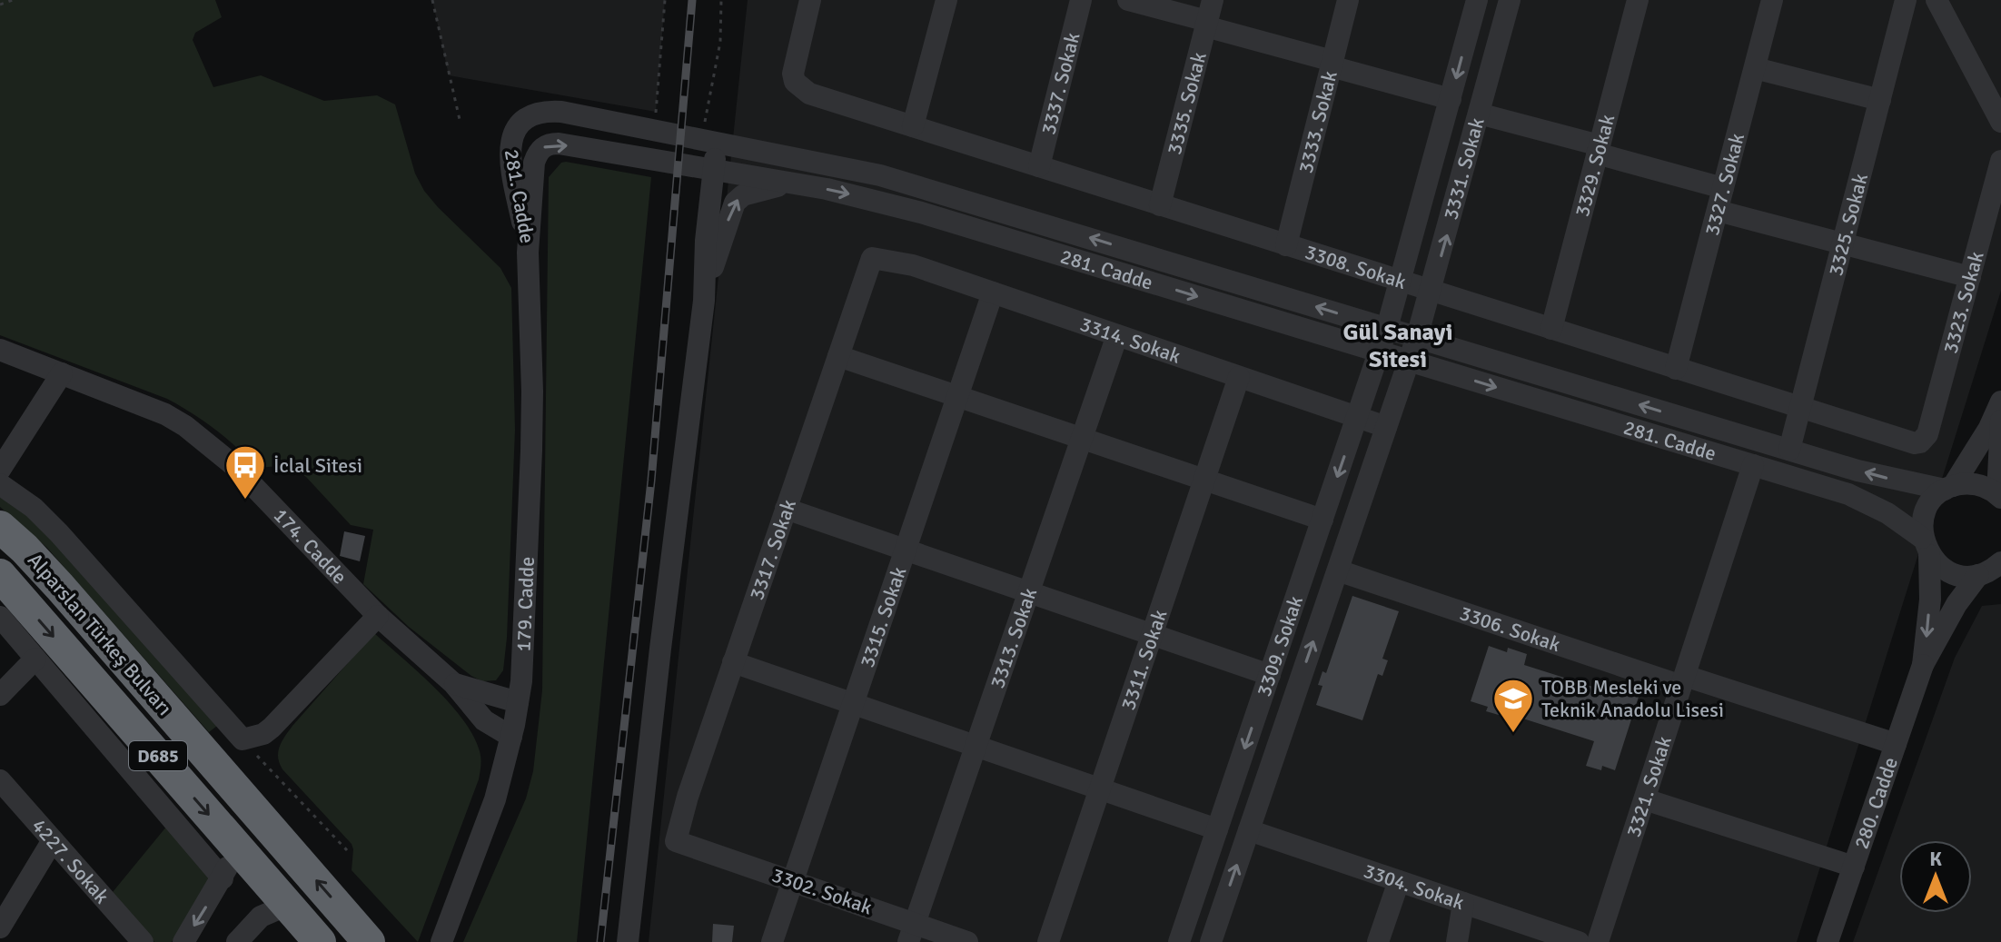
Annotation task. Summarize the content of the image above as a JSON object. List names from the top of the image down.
{
  "streets": {
    "highway": ["Alparslan Türkeş Bulvarı", "D685"],
    "street": [
      "3337. Sokak",
      "3335. Sokak",
      "3333. Sokak",
      "3329. Sokak",
      "3331. Sokak",
      "3327. Sokak",
      "281. Cadde",
      "3325. Sokak",
      "3308. Sokak",
      "3323. Sokak",
      "3314. Sokak",
      "174. Cadde",
      "3317. Sokak",
      "179. Cadde",
      "3315. Sokak",
      "3306. Sokak",
      "3313. Sokak",
      "3309. Sokak",
      "3311. Sokak",
      "3321. Sokak",
      "280. Cadde",
      "4227. Sokak",
      "3304. Sokak",
      "3302. Sokak"
    ]
  },
  "crossings": [
    ["3337. Sokak", "3308. Sokak"],
    ["3335. Sokak", "3308. Sokak"],
    ["3333. Sokak", "3308. Sokak"],
    ["3329. Sokak", "3308. Sokak"],
    ["3331. Sokak", "281. Cadde"],
    ["3331. Sokak", "3308. Sokak"],
    ["3331. Sokak", "3309. Sokak"],
    ["3327. Sokak", "3308. Sokak"],
    ["281. Cadde", "3325. Sokak"],
    ["281. Cadde", "179. Cadde"],
    ["281. Cadde", "3309. Sokak"],
    ["281. Cadde", "3321. Sokak"],
    ["281. Cadde", "280. Cadde"],
    ["3325. Sokak", "3308. Sokak"],
    ["3308. Sokak", "3323. Sokak"],
    ["3314. Sokak", "3317. Sokak"],
    ["3314. Sokak", "3315. Sokak"],
    ["3314. Sokak", "3313. Sokak"],
    ["3314. Sokak", "3309. Sokak"],
    ["3314. Sokak", "3311. Sokak"],
    ["3317. Sokak", "3302. Sokak"],
    ["3315. Sokak", "3302. Sokak"],
    ["3306. Sokak", "3309. Sokak"],
    ["3306. Sokak", "3321. Sokak"],
    ["3306. Sokak", "280. Cadde"],
    ["3313. Sokak", "3302. Sokak"],
    ["3309. Sokak", "3304. Sokak"]
  ],
  "districts": ["Gül Sanayi Sitesi"],
  "places": {
    "bus stop": ["İclal Sitesi"],
    "school or university": ["TOBB Mesleki ve Teknik Anadolu Lisesi"]
  },
  "north": "top"
}
